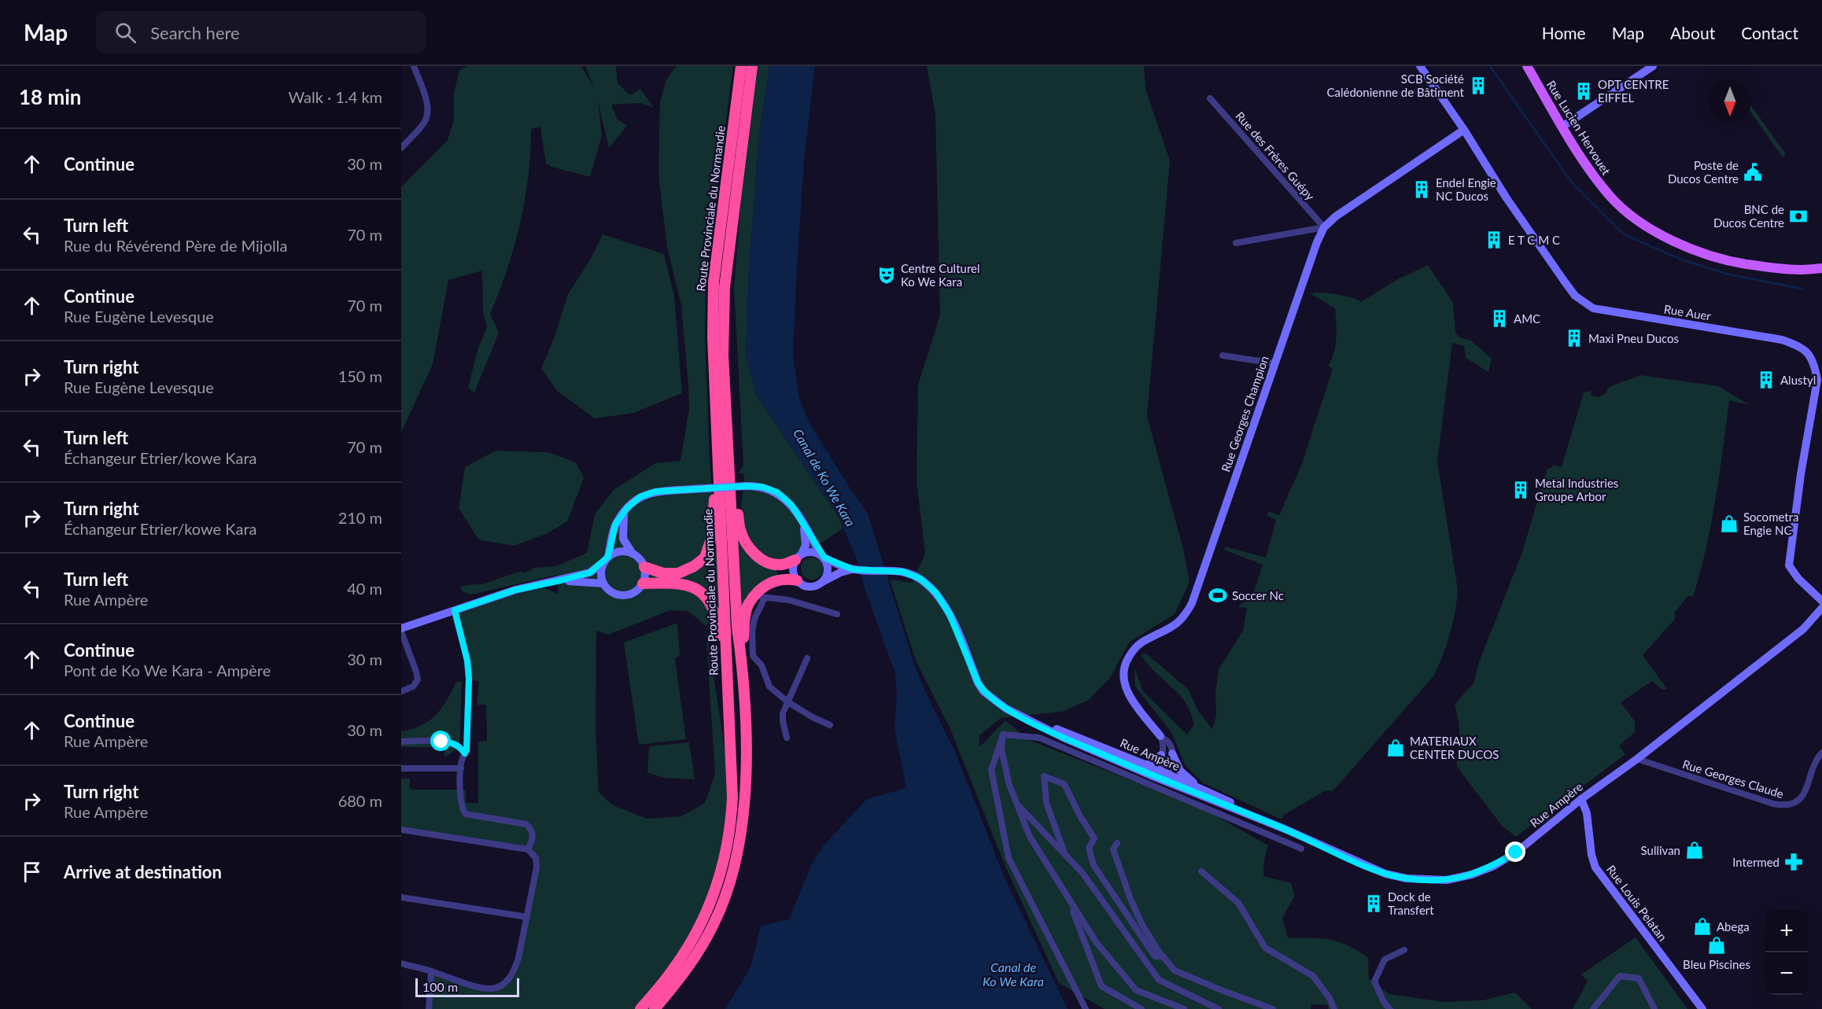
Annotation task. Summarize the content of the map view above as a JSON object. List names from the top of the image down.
{
  "streets": {
    "highway": ["Route Provinciale du Normandie"],
    "main road": [
      "Rue Lucien Hervouet",
      "Rue Auer",
      "Rue Georges Champion",
      "Rue Ampère",
      "Rue Louis Pelatan"
    ],
    "street": ["Rue des Frères Guépy", "Rue Georges Claude"]
  },
  "crossings": [
    ["Rue des Frères Guépy", "Rue Georges Champion"],
    ["Rue Auer", "Rue Georges Champion"],
    ["Rue Ampère", "Rue Georges Claude"],
    ["Rue Ampère", "Rue Louis Pelatan"]
  ],
  "water": ["Canal de Ko We Kara"],
  "places": {
    "building": [
      "SCB Société Calédonienne de Bâtiment",
      "OPT CENTRE EIFFEL",
      "Endel Engie NC Ducos",
      "E T C M C",
      "AMC",
      "Maxi Pneu Ducos",
      "Alustyl",
      "Metal Industries Groupe Arbor",
      "Dock de Transfert"
    ],
    "public building": ["Poste de Ducos Centre"],
    "bank": ["BNC de Ducos Centre"],
    "theatre": ["Centre Culturel Ko We Kara"],
    "shop": [
      "Socometra Engie NC",
      "MATERIAUX CENTER DUCOS",
      "Sullivan",
      "Abega",
      "Bleu Piscines"
    ],
    "sports": ["Soccer Nc"],
    "pharmacy": ["Intermed"]
  },
  "scale_bar": "100 m",
  "north": "bottom",
  "page": {
    "header": "Map",
    "search": "Search here",
    "nav": [
      "Home",
      "Map",
      "About",
      "Contact"
    ],
    "heading": ["18 min", "Walk · 1.4 km"],
    "list": [
      ["Continue", "30 m"],
      ["Turn left", "Rue du Révérend Père de Mijolla", "70 m"],
      ["Continue", "Rue Eugène Levesque", "70 m"],
      ["Turn right", "Rue Eugène Levesque", "150 m"],
      ["Turn left", "Échangeur Etrier/kowe Kara", "70 m"],
      ["Turn right", "Échangeur Etrier/kowe Kara", "210 m"],
      ["Turn left", "Rue Ampère", "40 m"],
      ["Continue", "Pont de Ko We Kara - Ampère", "30 m"],
      ["Continue", "Rue Ampère", "30 m"],
      ["Turn right", "Rue Ampère", "680 m"],
      "Arrive at destination"
    ],
    "map_buttons": ["+", "−"],
    "scale": "100 m"
  }
}
